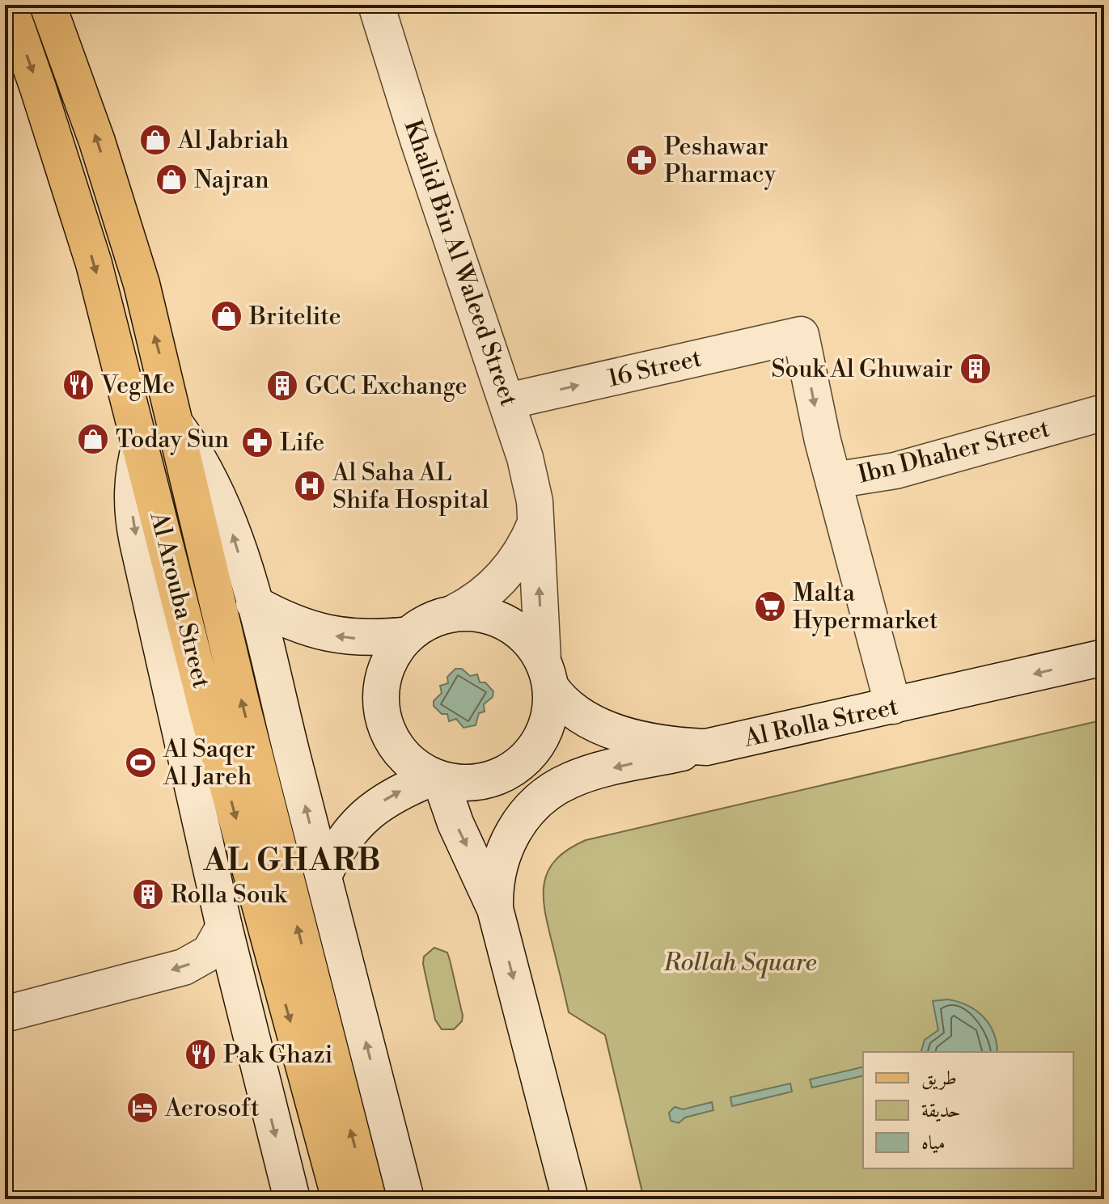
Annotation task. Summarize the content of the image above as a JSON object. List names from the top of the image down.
{
  "streets": {
    "main road": ["Al Arouba Street"],
    "street": [
      "Khalid Bin Al Waleed Street",
      "16 Street",
      "Ibn Dhaher Street",
      "Al Rolla Street"
    ]
  },
  "crossings": [
    ["Khalid Bin Al Waleed Street", "16 Street"],
    ["Khalid Bin Al Waleed Street", "Al Rolla Street"],
    ["16 Street", "Ibn Dhaher Street"]
  ],
  "one_way": ["16 Street", "Al Rolla Street"],
  "districts": ["AL GHARB"],
  "parks": ["Rollah Square"],
  "places": {
    "shop": [
      "Al Jabriah",
      "Najran",
      "Britelite",
      "Today Sun"
    ],
    "pharmacy": ["Peshawar Pharmacy", "Life"],
    "building": ["Souk Al Ghuwair", "GCC Exchange", "Rolla Souk"],
    "restaurant": ["VegMe", "Pak Ghazi"],
    "hospital": ["Al Saha AL Shifa Hospital"],
    "supermarket": ["Malta Hypermarket"],
    "sports": ["Al Saqer Al Jareh"],
    "hotel": ["Aerosoft"]
  },
  "legend": ["طريق", "حديقة", "مياه"]
}
